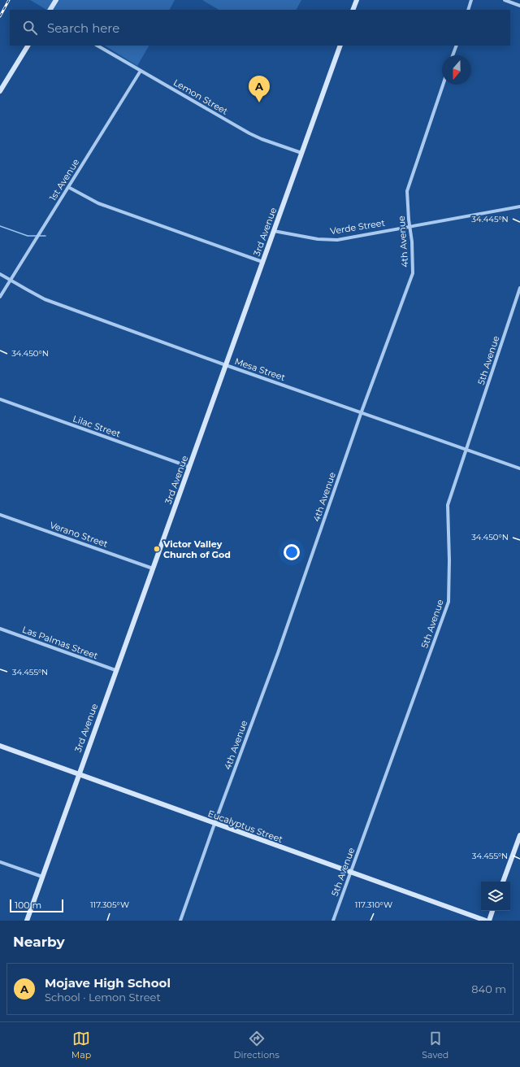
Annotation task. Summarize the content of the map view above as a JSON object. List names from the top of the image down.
{
  "streets": {
    "street": [
      "Lemon Street",
      "1st Avenue",
      "Verde Street",
      "3rd Avenue",
      "4th Avenue",
      "5th Avenue",
      "Mesa Street",
      "Lilac Street",
      "Verano Street",
      "Las Palmas Street",
      "Eucalyptus Street"
    ]
  },
  "crossings": [
    ["Lemon Street", "1st Avenue"],
    ["Lemon Street", "3rd Avenue"],
    ["1st Avenue", "Mesa Street"],
    ["Verde Street", "3rd Avenue"],
    ["Verde Street", "4th Avenue"],
    ["3rd Avenue", "Mesa Street"],
    ["3rd Avenue", "Lilac Street"],
    ["3rd Avenue", "Verano Street"],
    ["3rd Avenue", "Las Palmas Street"],
    ["3rd Avenue", "Eucalyptus Street"],
    ["4th Avenue", "Mesa Street"],
    ["4th Avenue", "Eucalyptus Street"],
    ["5th Avenue", "Mesa Street"],
    ["5th Avenue", "Eucalyptus Street"]
  ],
  "places": ["Victor Valley Church of God"],
  "scale_bar": "100 m",
  "north": "bottom",
  "page": {
    "search": "Search here",
    "pins": "A",
    "scale": "100 m",
    "heading": "Nearby",
    "list": [
      {
        "mark": "A",
        "name": "Mojave High School",
        "note": "School · Lemon Street",
        "value": "840 m"
      }
    ],
    "nav": ["Map", "Directions", "Saved"]
  },
  "coordinates": [
    "34.445°N",
    "34.450°N",
    "34.455°N",
    "117.305°W",
    "117.310°W"
  ]
}
